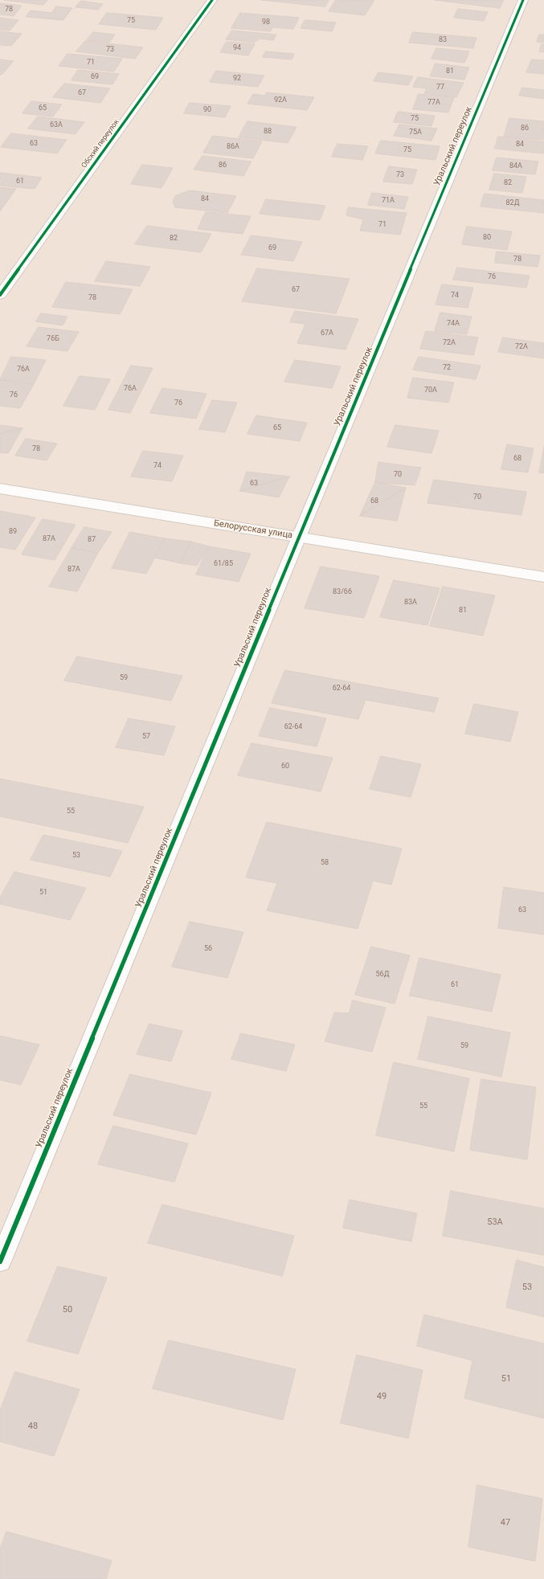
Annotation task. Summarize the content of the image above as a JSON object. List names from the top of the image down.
{
  "streets": {
    "street": ["Обский переулок", "Уральский переулок", "Белорусская улица"]
  },
  "crossings": [
    ["Уральский переулок", "Белорусская улица"]
  ],
  "house_numbers": [
    "78",
    "75",
    "98",
    "83",
    "94",
    "73",
    "71",
    "81",
    "69",
    "92",
    "77",
    "67",
    "92А",
    "77А",
    "65",
    "90",
    "75",
    "63А",
    "86",
    "88",
    "75А",
    "63",
    "84",
    "86А",
    "75",
    "86",
    "84А",
    "73",
    "61",
    "82",
    "84",
    "71А",
    "82Д",
    "71",
    "80",
    "82",
    "69",
    "78",
    "76",
    "67",
    "74",
    "78",
    "74А",
    "67А",
    "76Б",
    "72А",
    "72А",
    "72",
    "76А",
    "76А",
    "70А",
    "76",
    "76",
    "65",
    "78",
    "68",
    "74",
    "70",
    "63",
    "70",
    "68",
    "89",
    "87А",
    "87",
    "61/85",
    "87А",
    "83/66",
    "83А",
    "81",
    "59",
    "62-64",
    "62-64",
    "57",
    "60",
    "55",
    "53",
    "58",
    "51",
    "63",
    "56",
    "56Д",
    "61",
    "59",
    "55",
    "53А",
    "53",
    "50",
    "51",
    "49",
    "48",
    "47"
  ]
}
